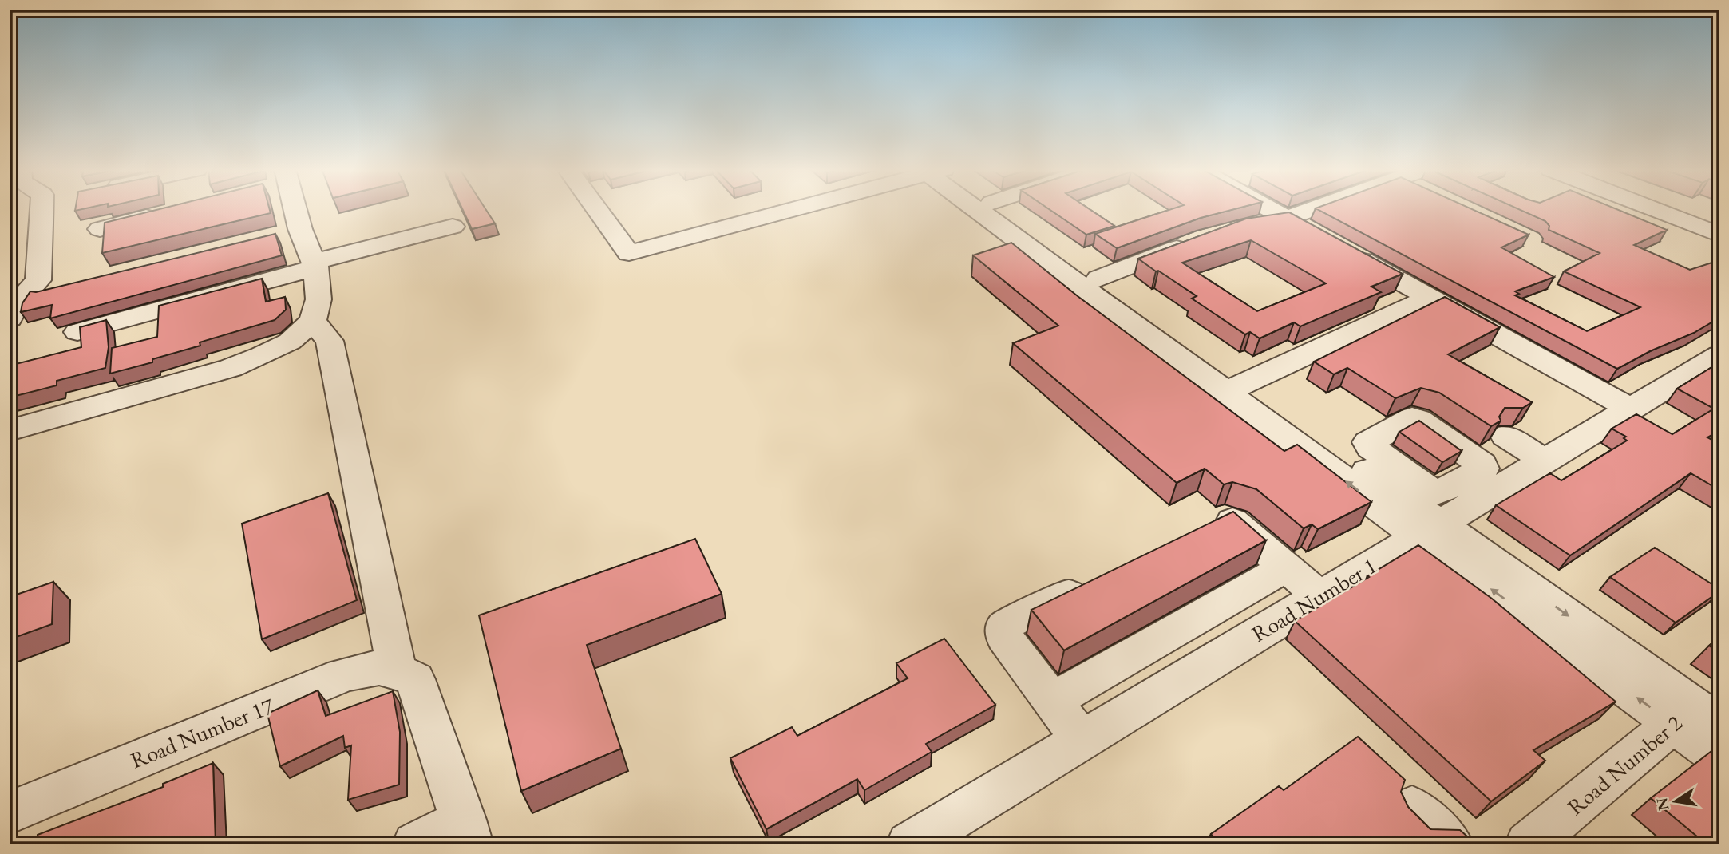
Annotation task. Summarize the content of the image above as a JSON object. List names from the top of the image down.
{
  "streets": {
    "street": ["Road Number 1", "Road Number 17", "Road Number 2"]
  },
  "north": "left"
}
